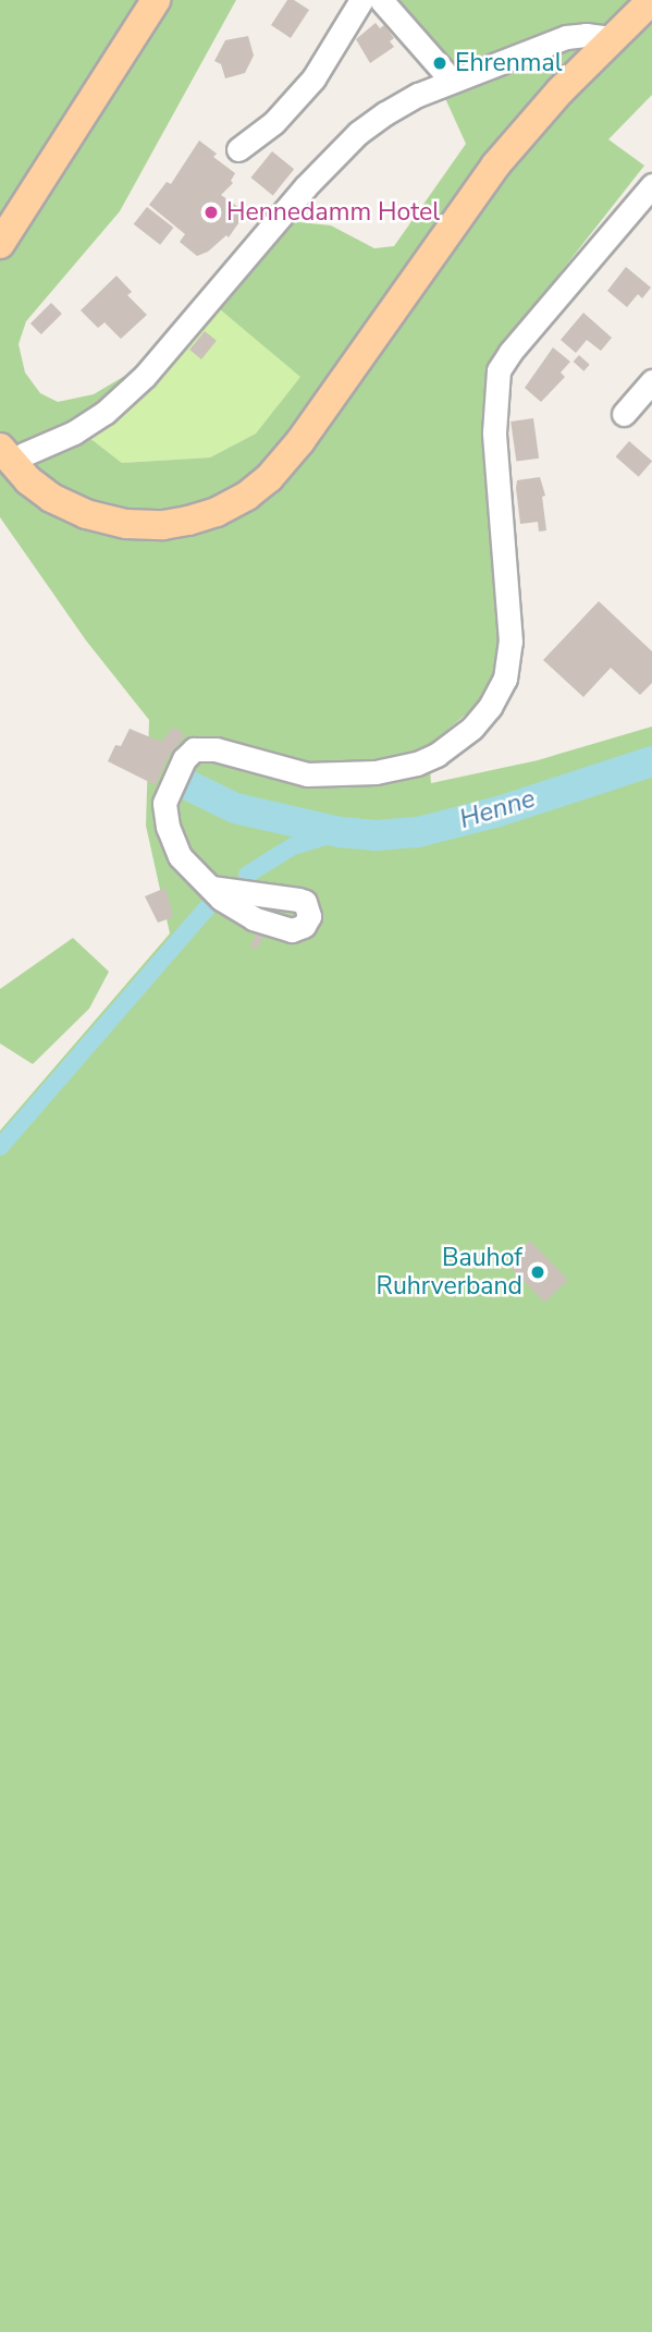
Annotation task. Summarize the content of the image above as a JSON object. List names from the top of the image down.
{
  "water": ["Henne"],
  "places": ["Ehrenmal", "Hennedamm Hotel", "Bauhof Ruhrverband"]
}
